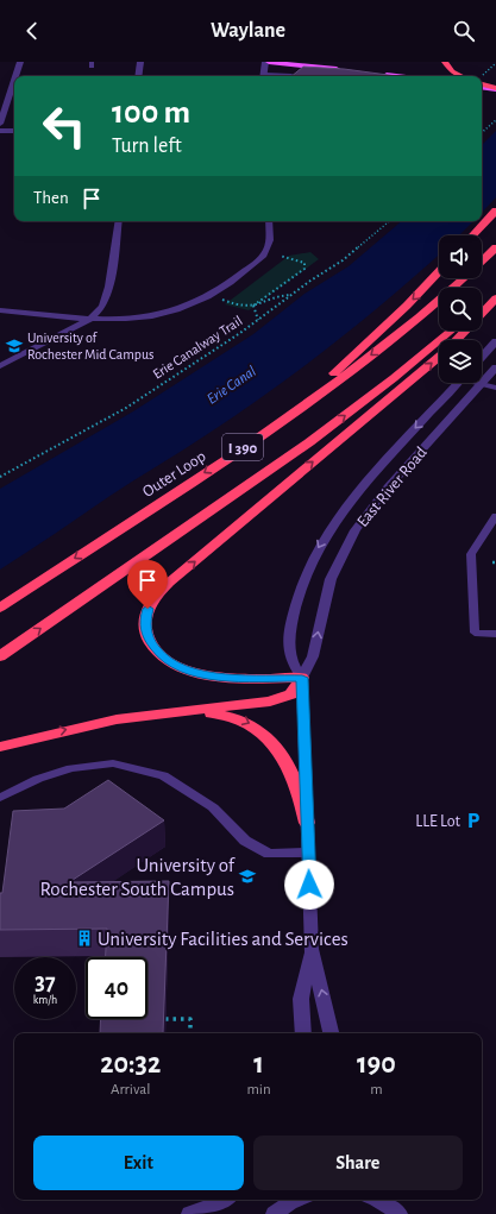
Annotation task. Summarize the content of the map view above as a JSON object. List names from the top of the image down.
{
  "streets": {
    "highway": ["I 390", "Outer Loop"],
    "street": ["East River Road"],
    "path": ["Erie Canalway Trail"]
  },
  "water": ["Erie Canal"],
  "places": {
    "school or university": ["University of Rochester Mid Campus", "University of Rochester South Campus"],
    "parking": ["LLE Lot"],
    "building": ["University Facilities and Services"]
  },
  "page": {
    "header": "Waylane",
    "turn": ["100 m", "Turn left"],
    "then": "Then",
    "speed": "37 km/h",
    "limit": "40",
    "eta": [
      "20:32",
      "Arrival",
      "1",
      "min",
      "190",
      "m"
    ],
    "buttons": ["Exit", "Share"]
  }
}
